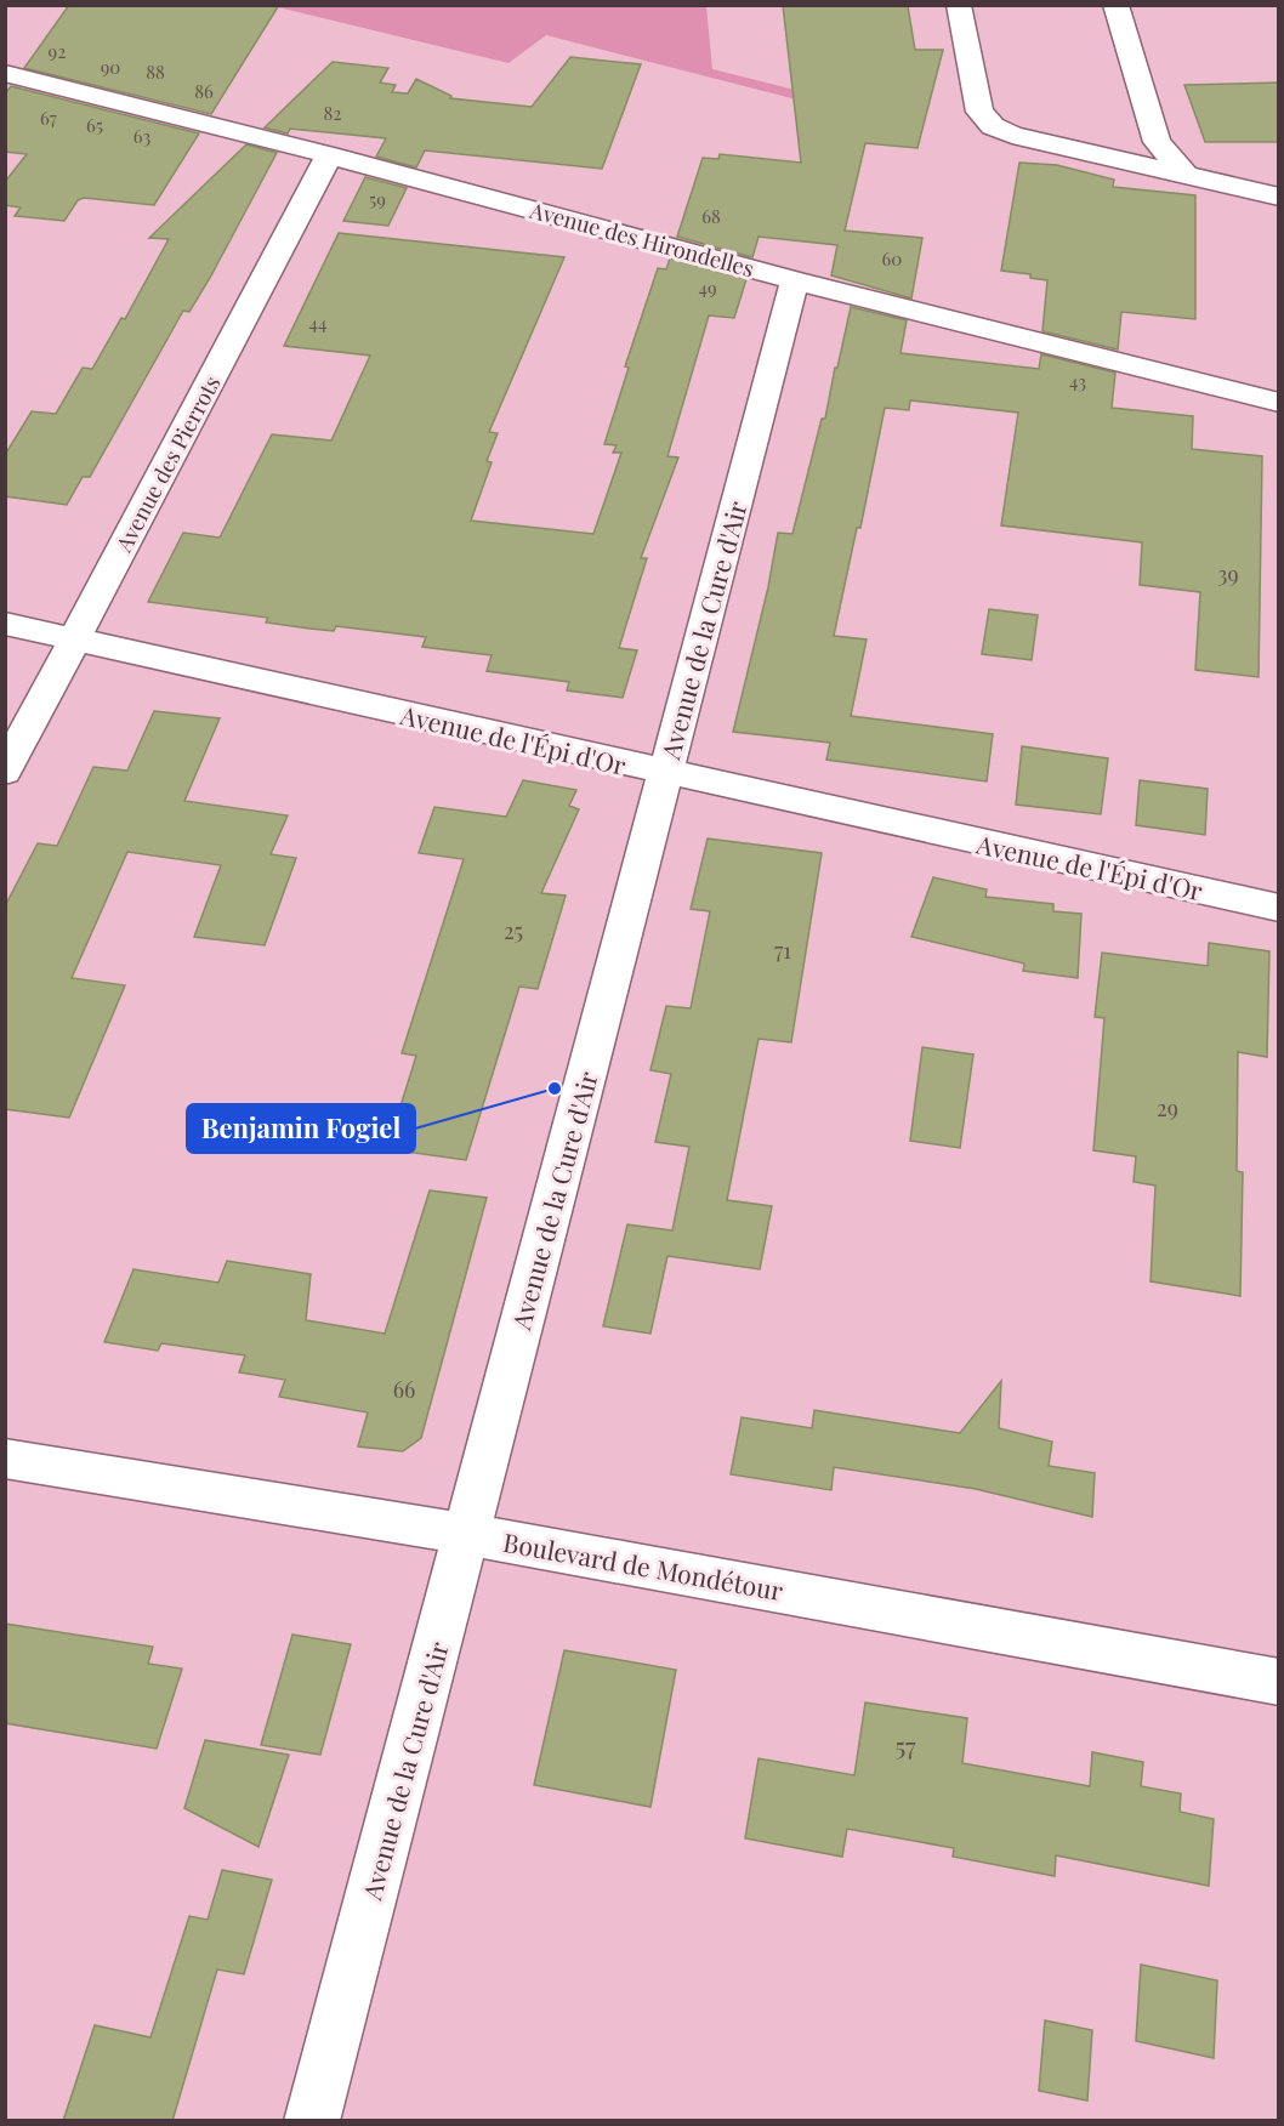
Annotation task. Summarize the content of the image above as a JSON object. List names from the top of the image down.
{
  "streets": {
    "street": [
      "Avenue des Hirondelles",
      "Avenue des Pierrots",
      "Avenue de la Cure d'Air",
      "Avenue de l'Épi d'Or",
      "Boulevard de Mondétour"
    ]
  },
  "crossings": [
    ["Avenue des Hirondelles", "Avenue des Pierrots"],
    ["Avenue des Hirondelles", "Avenue de la Cure d'Air"],
    ["Avenue des Pierrots", "Avenue de l'Épi d'Or"],
    ["Avenue de la Cure d'Air", "Avenue de l'Épi d'Or"],
    ["Avenue de la Cure d'Air", "Boulevard de Mondétour"]
  ],
  "places": ["Benjamin Fogiel"],
  "house_numbers": [
    "92",
    "90",
    "88",
    "86",
    "82",
    "67",
    "65",
    "63",
    "59",
    "68",
    "60",
    "49",
    "44",
    "43",
    "39",
    "25",
    "71",
    "29",
    "66",
    "57"
  ]
}
